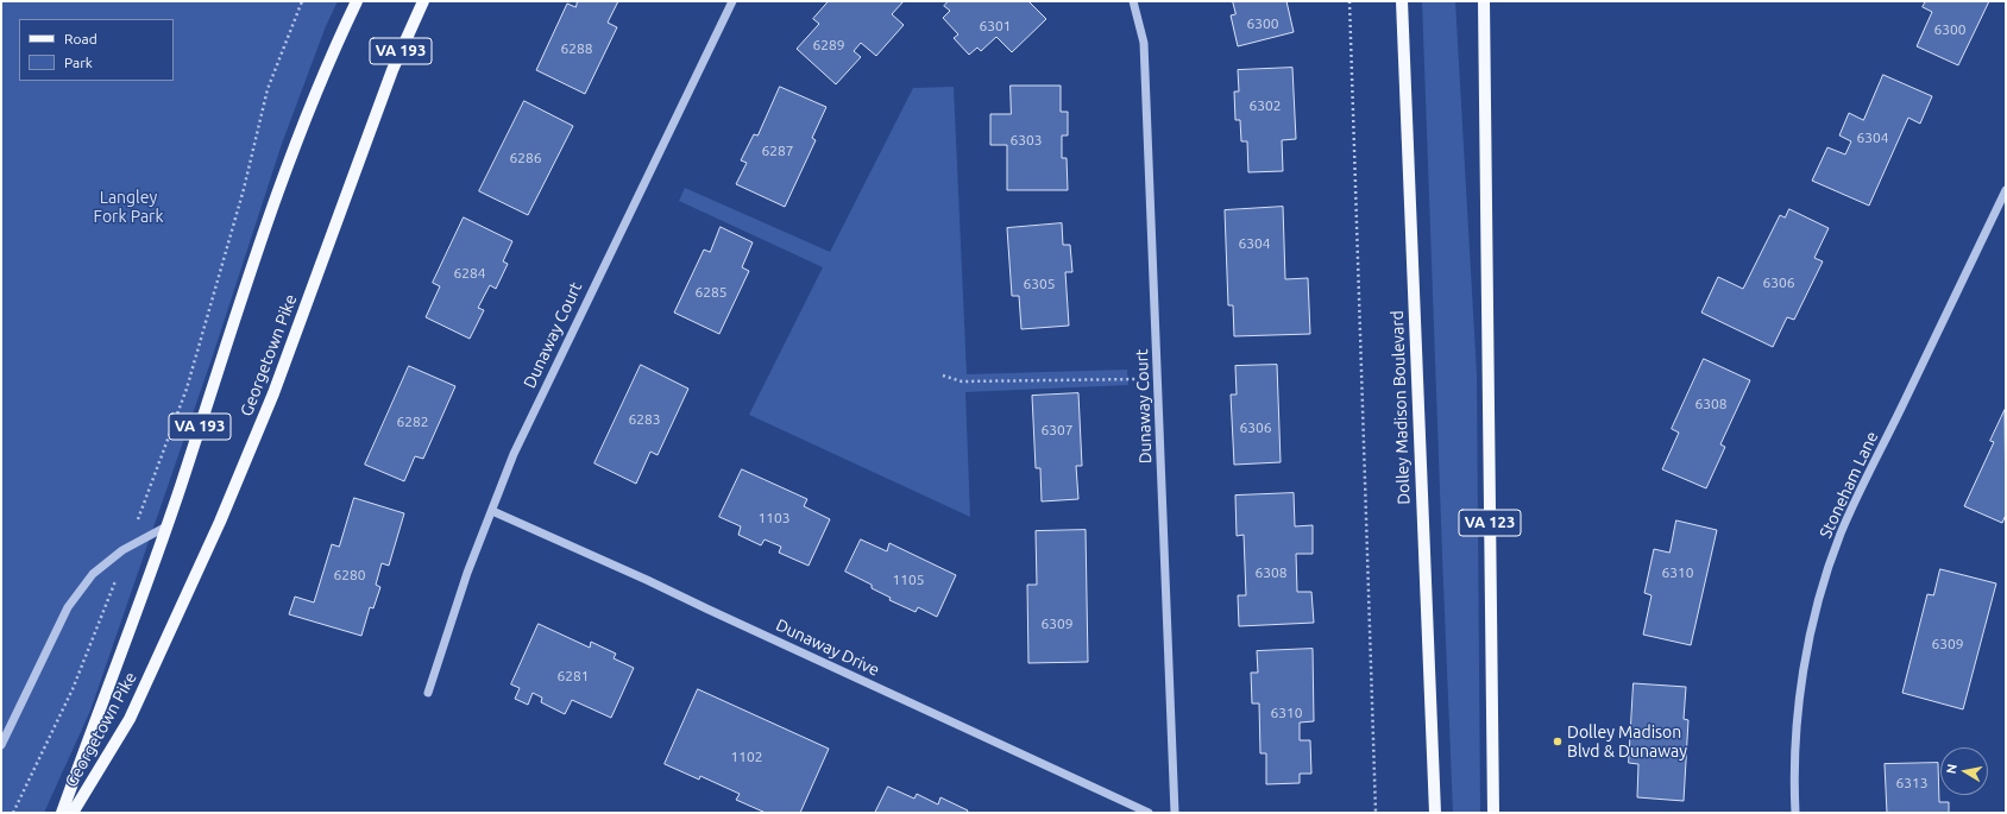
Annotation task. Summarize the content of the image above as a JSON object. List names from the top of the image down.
{
  "streets": {
    "main road": [
      "VA 193",
      "Georgetown Pike",
      "Dolley Madison Boulevard",
      "VA 123"
    ],
    "street": ["Dunaway Court", "Stoneham Lane", "Dunaway Drive"]
  },
  "crossings": [
    ["Dunaway Court", "Dunaway Drive"]
  ],
  "parks": ["Langley Fork Park"],
  "places": ["Dolley Madison Blvd & Dunaway"],
  "house_numbers": [
    "6300",
    "6301",
    "6300",
    "6289",
    "6288",
    "6302",
    "6304",
    "6303",
    "6287",
    "6286",
    "6304",
    "6284",
    "6306",
    "6305",
    "6285",
    "6308",
    "6283",
    "6282",
    "6306",
    "6307",
    "1103",
    "6308",
    "6310",
    "6280",
    "1105",
    "6309",
    "6309",
    "6281",
    "6310",
    "1102",
    "6313"
  ],
  "legend": ["Road", "Park"],
  "north": "left"
}
